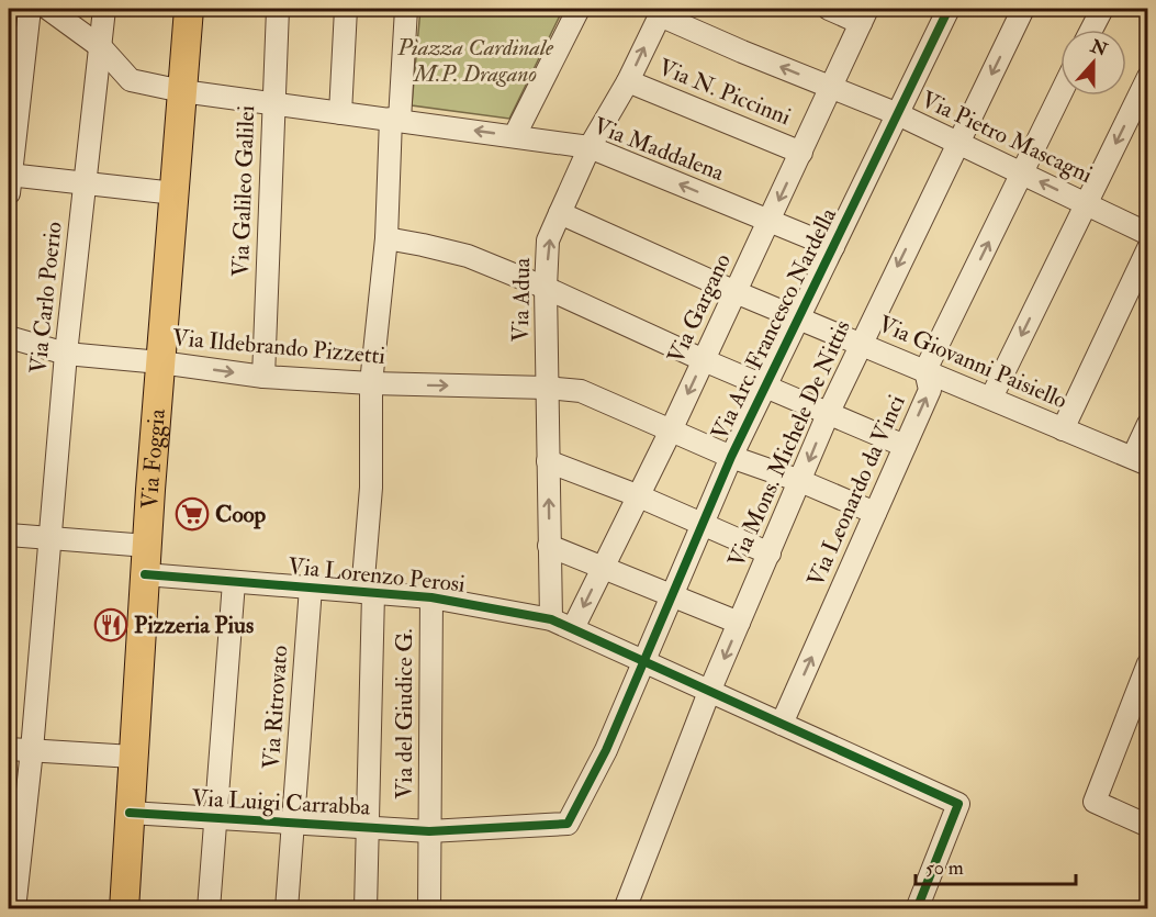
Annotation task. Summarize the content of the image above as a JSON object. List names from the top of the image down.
{
  "streets": {
    "main road": ["Via Foggia"],
    "street": [
      "Via N. Piccinni",
      "Via Pietro Mascagni",
      "Via Maddalena",
      "Via Galileo Galilei",
      "Via Carlo Poerio",
      "Via Adua",
      "Via Gargano",
      "Via Arc. Francesco Nardella",
      "Via Ildebrando Pizzetti",
      "Via Giovanni Paisiello",
      "Via Mons. Michele De Nittis",
      "Via Leonardo da Vinci",
      "Via Lorenzo Perosi",
      "Via Ritrovato",
      "Via del Giudice G.",
      "Via Luigi Carrabba"
    ]
  },
  "crossings": [
    ["Via N. Piccinni", "Via Adua"],
    ["Via N. Piccinni", "Via Gargano"],
    ["Via Pietro Mascagni", "Via Adua"],
    ["Via Pietro Mascagni", "Via Gargano"],
    ["Via Pietro Mascagni", "Via Arc. Francesco Nardella"],
    ["Via Pietro Mascagni", "Via Mons. Michele De Nittis"],
    ["Via Pietro Mascagni", "Via Leonardo da Vinci"],
    ["Via Maddalena", "Via Galileo Galilei"],
    ["Via Maddalena", "Via Carlo Poerio"],
    ["Via Maddalena", "Via Adua"],
    ["Via Maddalena", "Via Gargano"],
    ["Via Maddalena", "Via Arc. Francesco Nardella"],
    ["Via Maddalena", "Via Foggia"],
    ["Via Galileo Galilei", "Via Ildebrando Pizzetti"],
    ["Via Carlo Poerio", "Via Ildebrando Pizzetti"],
    ["Via Adua", "Via Ildebrando Pizzetti"],
    ["Via Adua", "Via Giovanni Paisiello"],
    ["Via Adua", "Via Lorenzo Perosi"],
    ["Via Gargano", "Via Ildebrando Pizzetti"],
    ["Via Gargano", "Via Giovanni Paisiello"],
    ["Via Gargano", "Via Lorenzo Perosi"],
    ["Via Arc. Francesco Nardella", "Via Ildebrando Pizzetti"],
    ["Via Arc. Francesco Nardella", "Via Giovanni Paisiello"],
    ["Via Arc. Francesco Nardella", "Via Lorenzo Perosi"],
    ["Via Arc. Francesco Nardella", "Via Luigi Carrabba"],
    ["Via Ildebrando Pizzetti", "Via Mons. Michele De Nittis"],
    ["Via Ildebrando Pizzetti", "Via Foggia"],
    ["Via Ildebrando Pizzetti", "Via Leonardo da Vinci"],
    ["Via Giovanni Paisiello", "Via Mons. Michele De Nittis"],
    ["Via Giovanni Paisiello", "Via Leonardo da Vinci"],
    ["Via Mons. Michele De Nittis", "Via Lorenzo Perosi"],
    ["Via Foggia", "Via Lorenzo Perosi"],
    ["Via Foggia", "Via Luigi Carrabba"],
    ["Via Leonardo da Vinci", "Via Lorenzo Perosi"],
    ["Via Lorenzo Perosi", "Via Ritrovato"],
    ["Via Lorenzo Perosi", "Via del Giudice G."],
    ["Via Lorenzo Perosi", "Via Luigi Carrabba"],
    ["Via Ritrovato", "Via Luigi Carrabba"],
    ["Via del Giudice G.", "Via Luigi Carrabba"]
  ],
  "one_way": ["Via Pietro Mascagni"],
  "parks": ["Piazza Cardinale M.P. Dragano"],
  "places": {
    "supermarket": ["Coop"],
    "restaurant": ["Pizzeria Pius"]
  },
  "scale_bar": "50 m",
  "north": "top"
}
